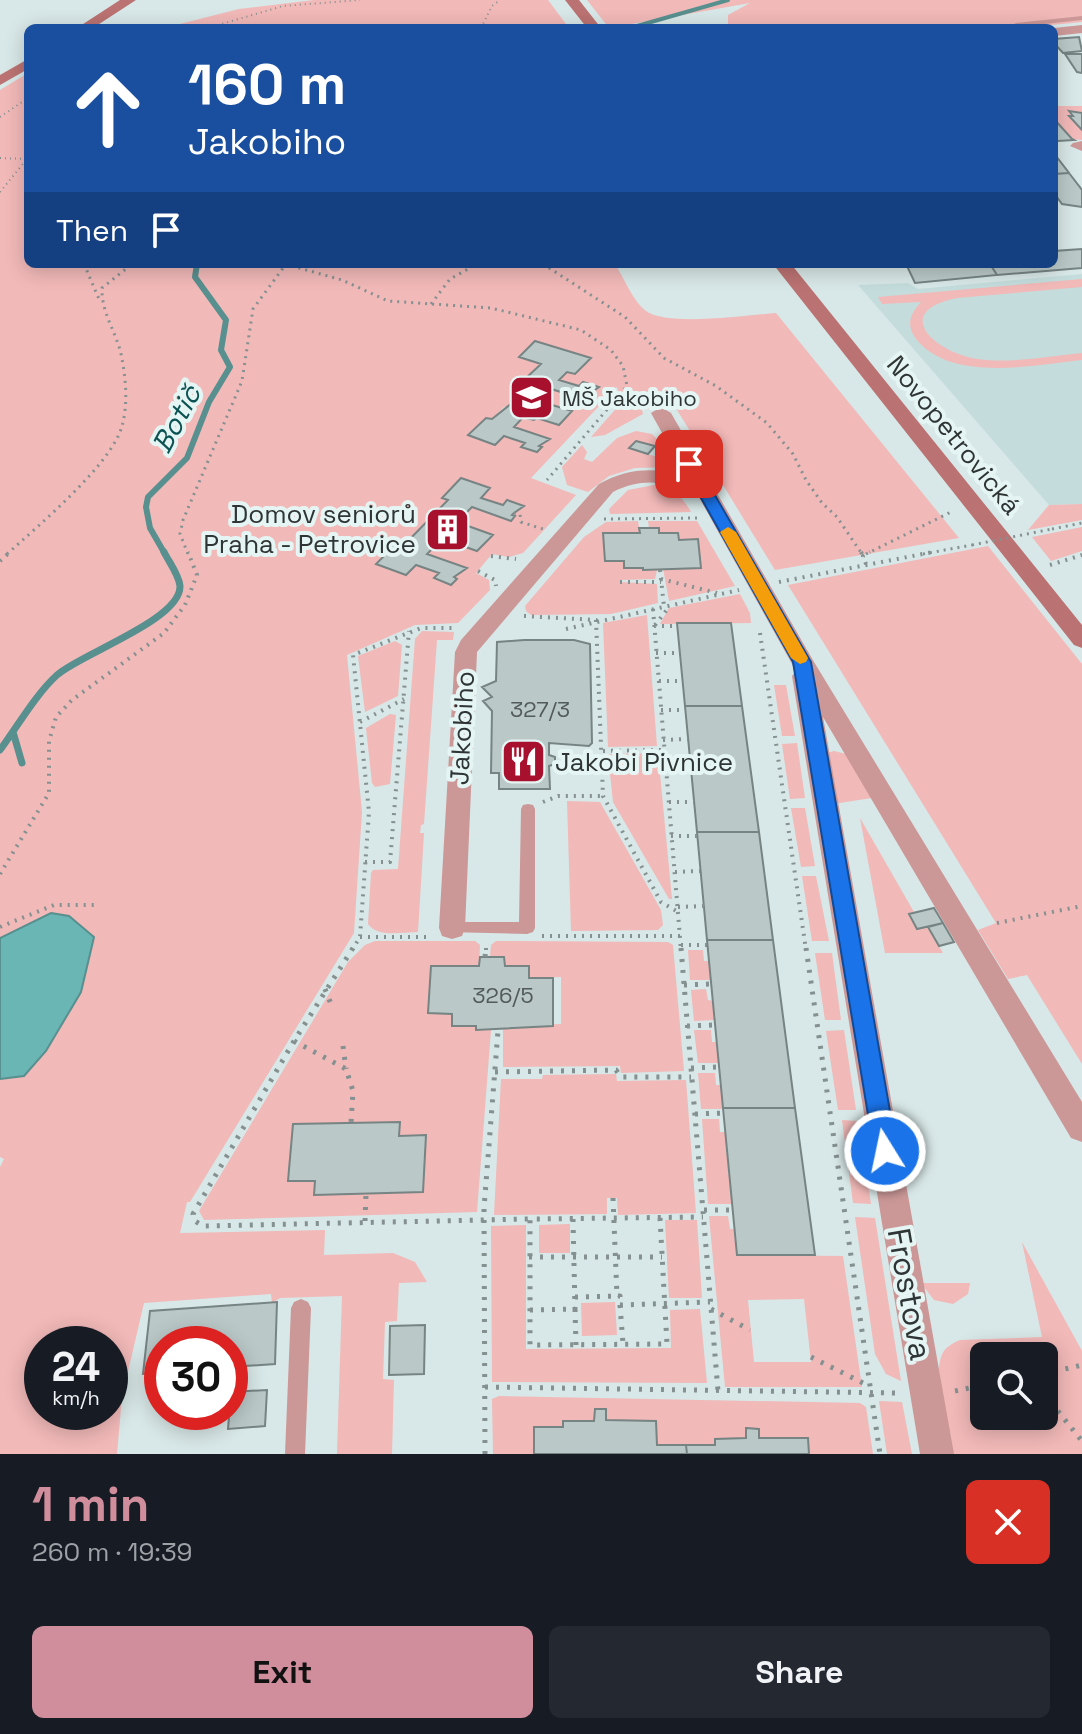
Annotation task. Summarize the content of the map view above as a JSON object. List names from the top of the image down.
{
  "streets": {
    "main road": ["Novopetrovická"],
    "street": ["Jakobiho", "Frostova"]
  },
  "water": ["Botič"],
  "places": {
    "school or university": ["MŠ Jakobiho"],
    "building": ["Domov seniorů Praha - Petrovice"],
    "restaurant": ["Jakobi Pivnice"]
  },
  "house_numbers": ["327/3", "326/5"],
  "page": {
    "turn": ["160 m", "Jakobiho"],
    "then": "Then",
    "speed": "24 km/h",
    "limit": "30",
    "heading": ["1 min", "260 m · 19:39"],
    "buttons": ["Exit", "Share"]
  }
}
